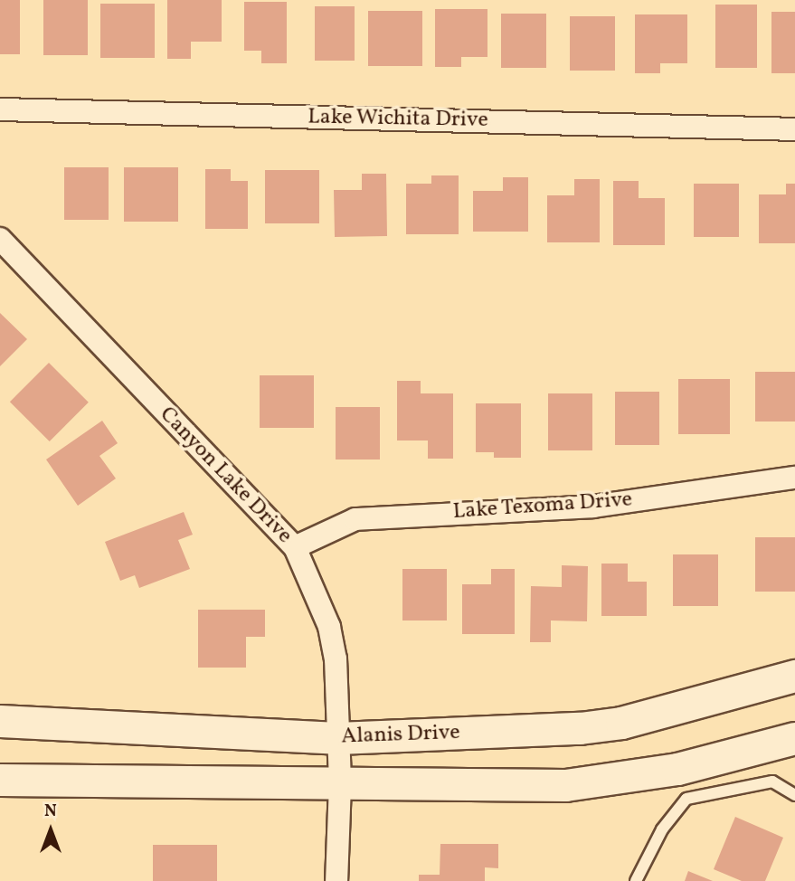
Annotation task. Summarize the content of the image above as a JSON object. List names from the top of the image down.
{
  "streets": {
    "main road": ["Alanis Drive"],
    "street": ["Lake Wichita Drive", "Canyon Lake Drive", "Lake Texoma Drive"]
  },
  "crossings": [
    ["Canyon Lake Drive", "Lake Texoma Drive"],
    ["Canyon Lake Drive", "Alanis Drive"]
  ],
  "north": "top"
}
